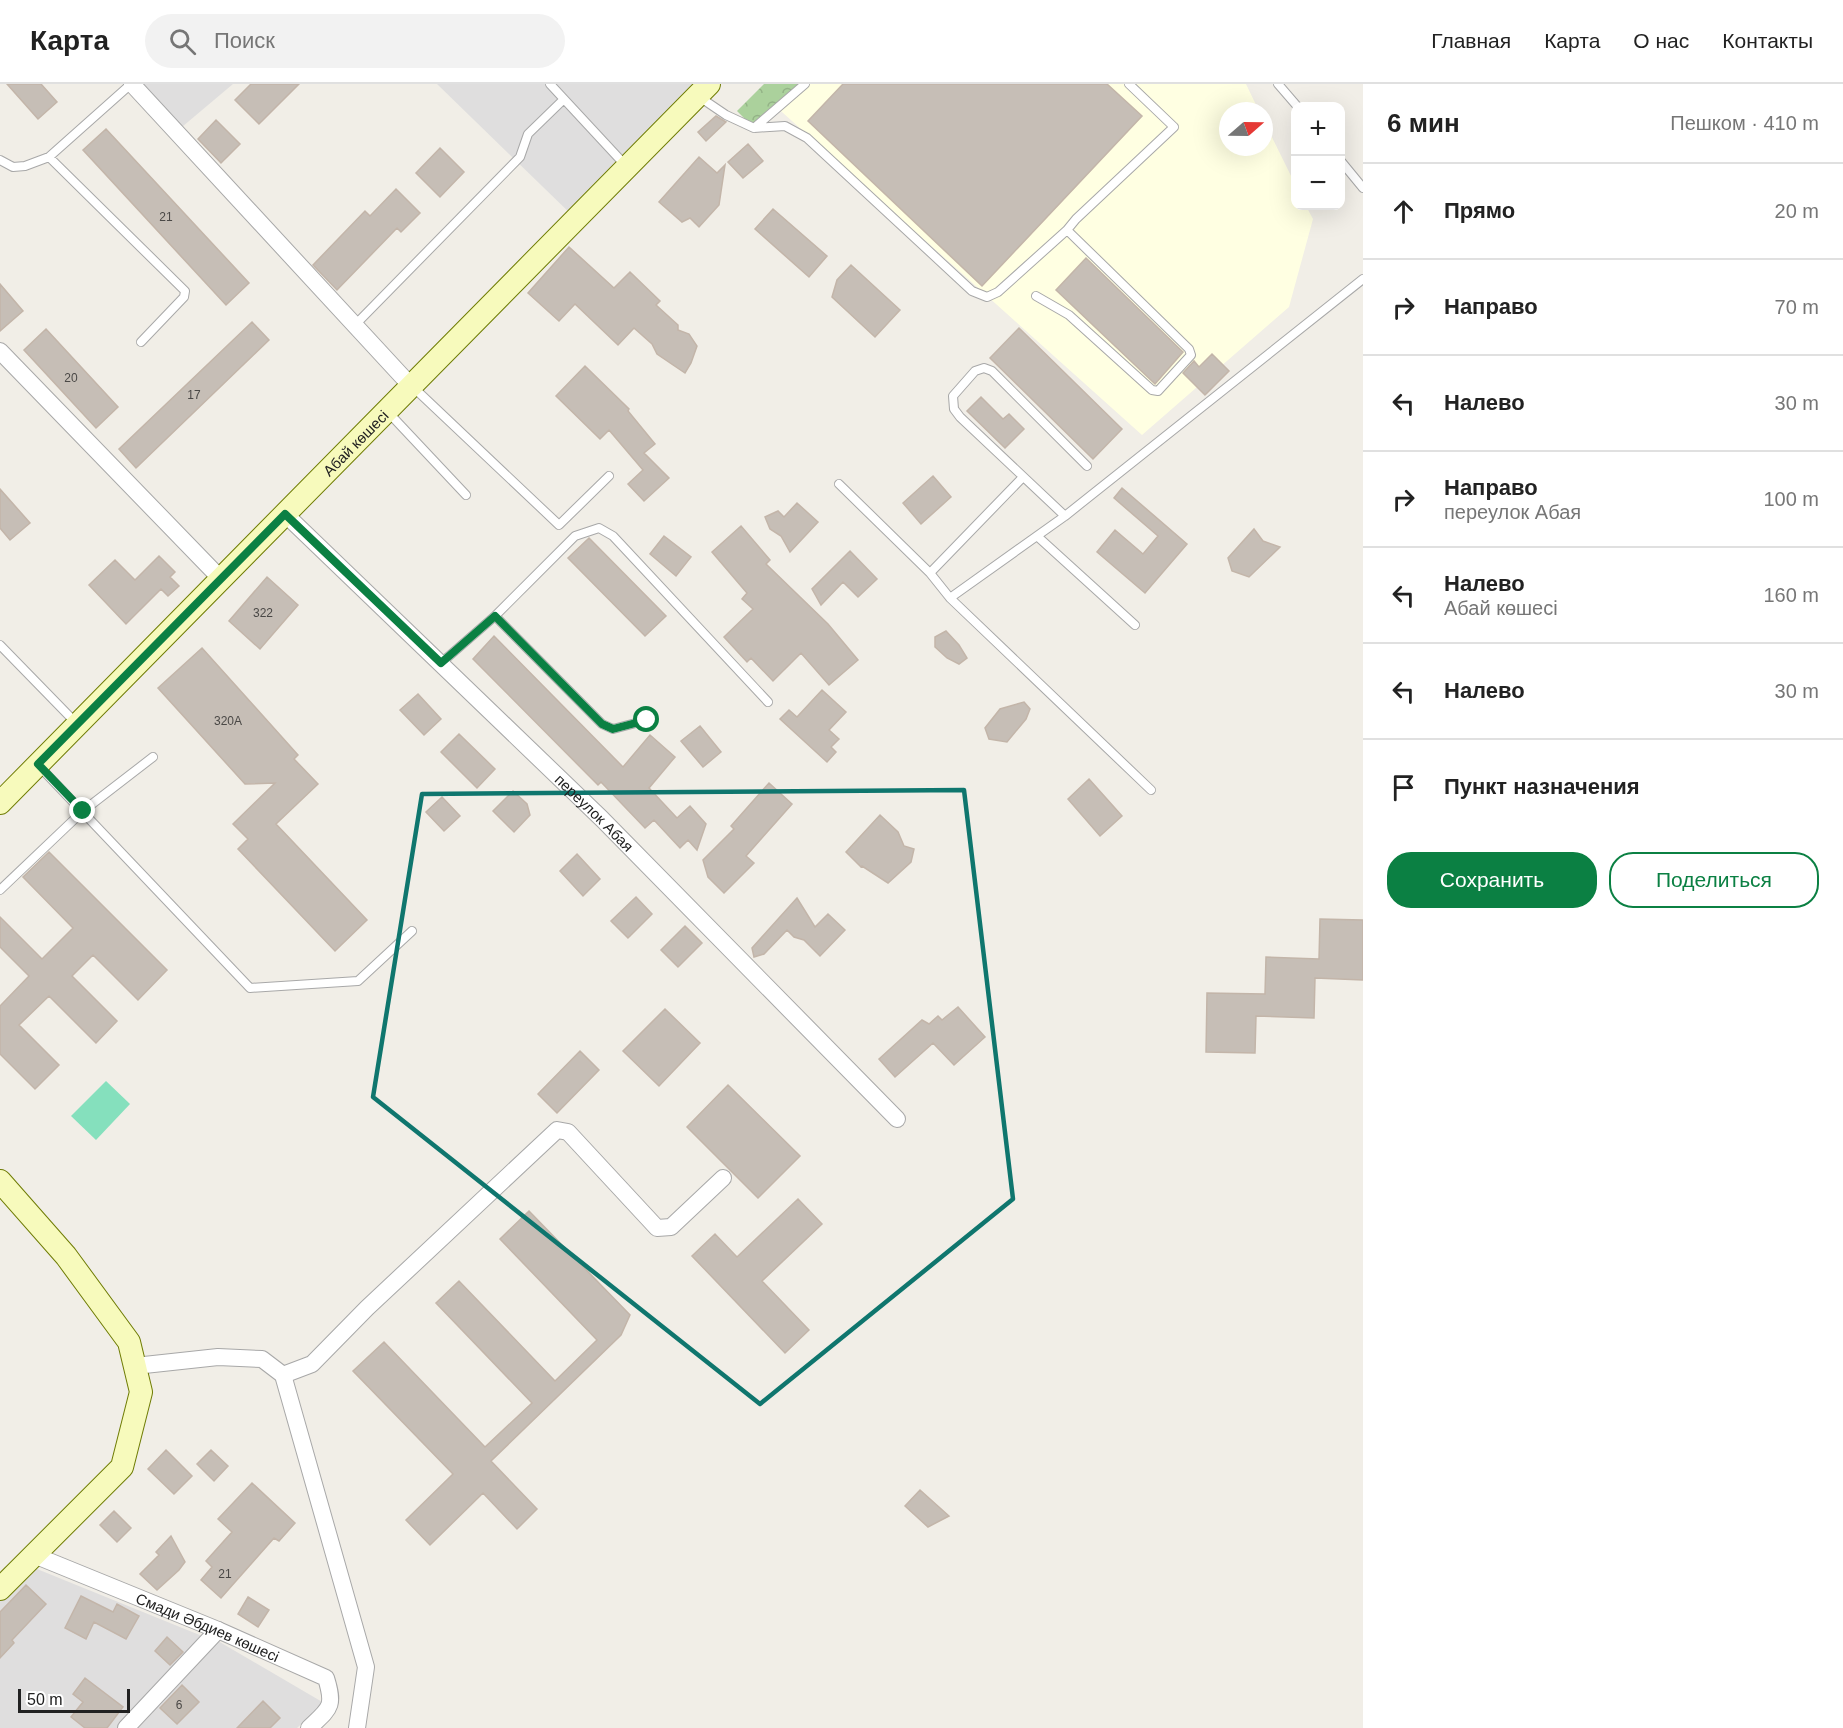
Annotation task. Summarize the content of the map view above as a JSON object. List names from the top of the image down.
{
  "streets": {
    "main road": ["Абай көшесі"],
    "street": ["переулок Абая", "Смади Әбдиев көшесі"]
  },
  "crossings": [
    ["Абай көшесі", "переулок Абая"]
  ],
  "house_numbers": [
    "21",
    "20",
    "17",
    "322",
    "320А",
    "21",
    "6"
  ],
  "scale_bar": "50 m",
  "north": "right",
  "page": {
    "header": "Карта",
    "search": "Поиск",
    "nav": [
      "Главная",
      "Карта",
      "О нас",
      "Контакты"
    ],
    "heading": ["6 мин", "Пешком · 410 m"],
    "map_buttons": ["+", "−"],
    "list": [
      ["Прямо", "20 m"],
      ["Направо", "70 m"],
      ["Налево", "30 m"],
      ["Направо", "переулок Абая", "100 m"],
      ["Налево", "Абай көшесі", "160 m"],
      ["Налево", "30 m"],
      "Пункт назначения"
    ],
    "buttons": ["Сохранить", "Поделиться"],
    "scale": "50 m"
  }
}
